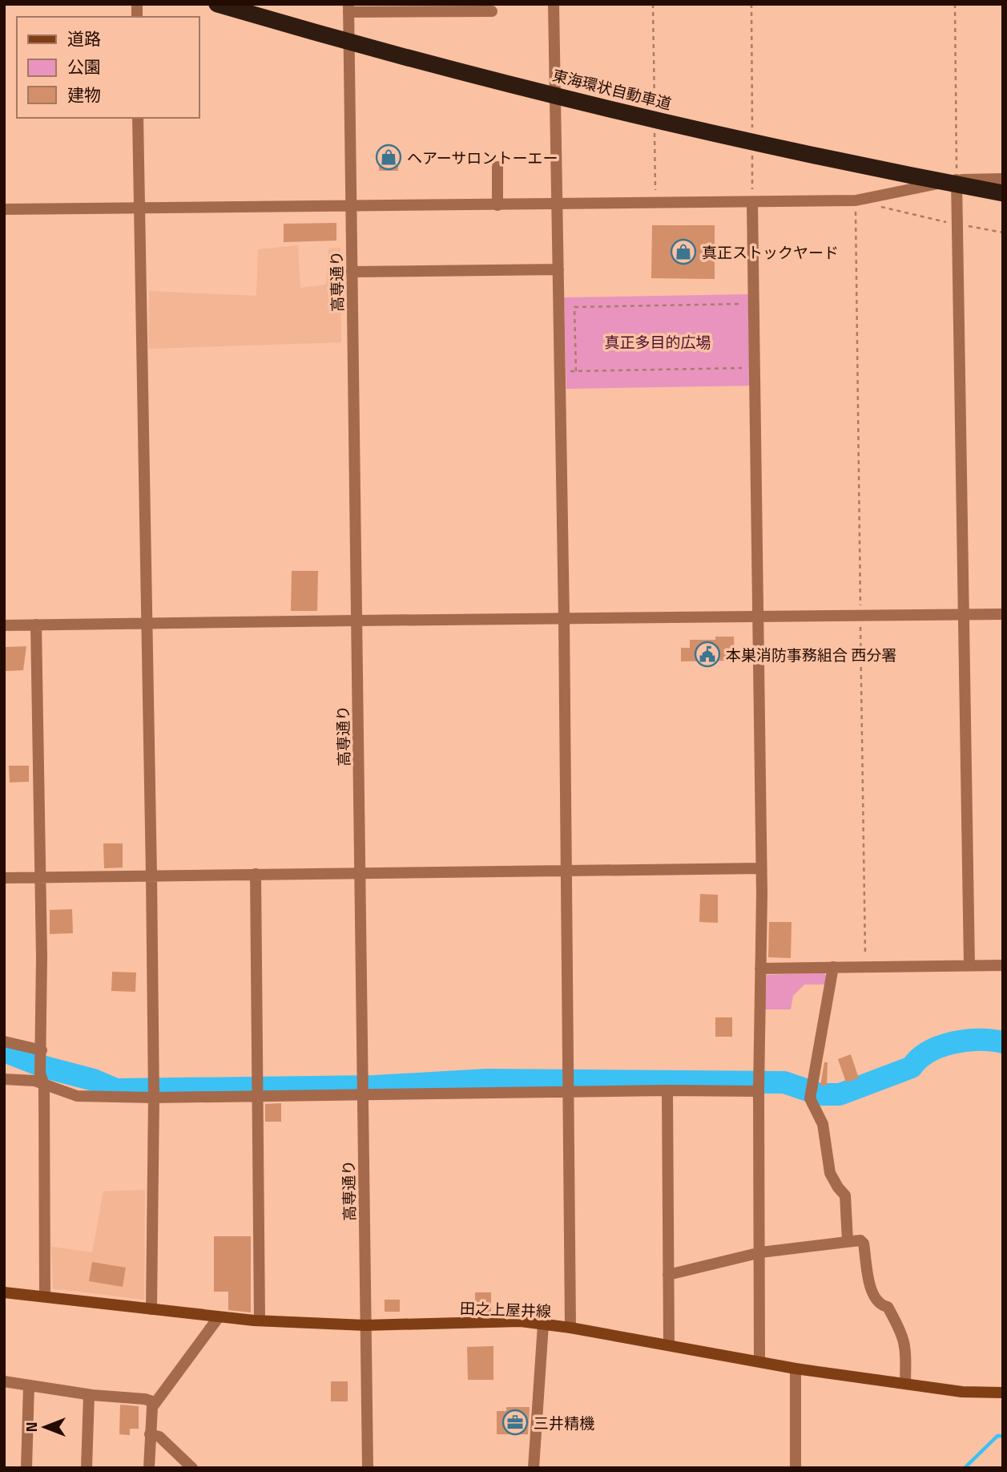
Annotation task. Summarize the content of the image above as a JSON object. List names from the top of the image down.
{
  "streets": {
    "highway": ["東海環状自動車道"],
    "main road": ["田之上屋井線"],
    "street": ["高専通り"]
  },
  "crossings": [
    ["高専通り", "田之上屋井線"]
  ],
  "parks": ["真正多目的広場"],
  "places": {
    "shop": ["ヘアーサロントーエー", "真正ストックヤード"],
    "public building": ["本巣消防事務組合 西分署"],
    "office": ["三井精機"]
  },
  "legend": ["道路", "公園", "建物"],
  "north": "left"
}
